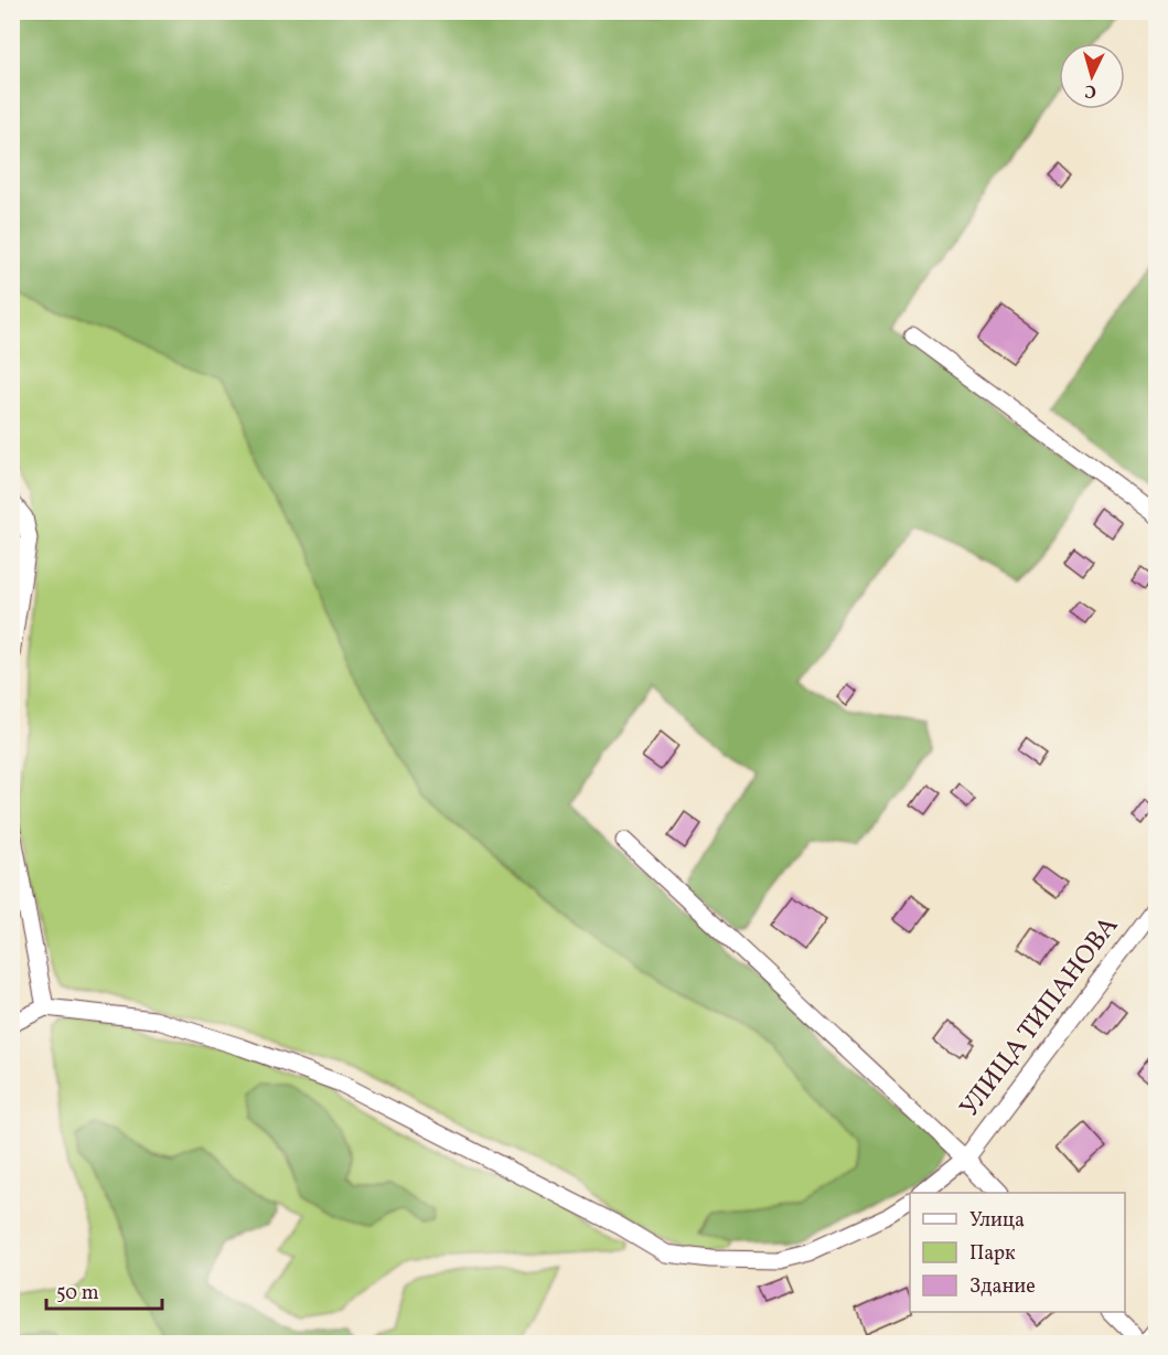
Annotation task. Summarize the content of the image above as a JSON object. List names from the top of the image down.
{
  "streets": {
    "street": ["УЛИЦА ТИПАНОВА"]
  },
  "legend": ["Улица", "Парк", "Здание"],
  "scale_bar": "50 m",
  "north": "bottom"
}
